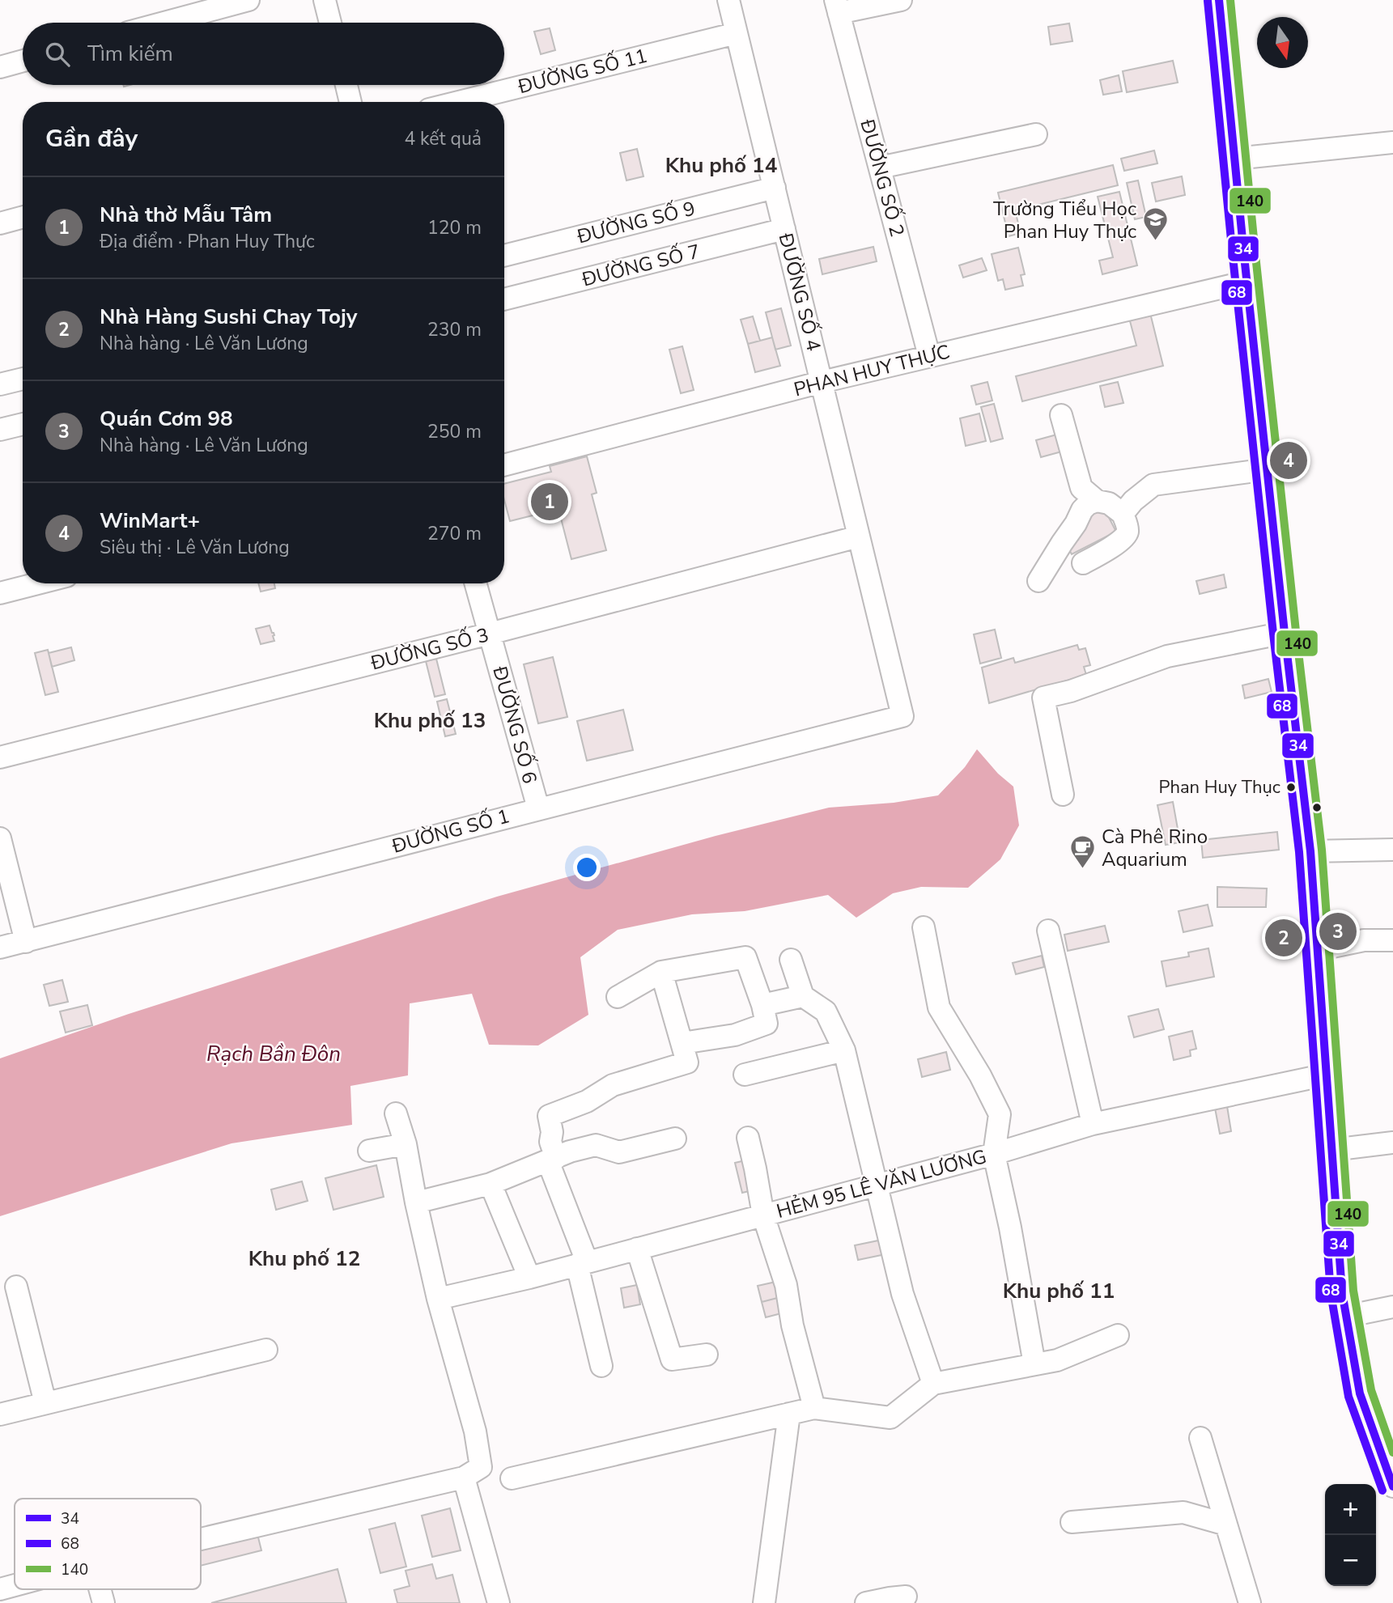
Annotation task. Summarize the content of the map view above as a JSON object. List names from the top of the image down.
{
  "streets": {
    "street": [
      "ĐƯỜNG SỐ 11",
      "ĐƯỜNG SỐ 2",
      "ĐƯỜNG SỐ 9",
      "ĐƯỜNG SỐ 7",
      "ĐƯỜNG SỐ 4",
      "PHAN HUY THỰC",
      "ĐƯỜNG SỐ 3",
      "ĐƯỜNG SỐ 6",
      "ĐƯỜNG SỐ 1",
      "HẺM 95 LÊ VĂN LƯƠNG"
    ]
  },
  "crossings": [
    ["ĐƯỜNG SỐ 11", "ĐƯỜNG SỐ 4"],
    ["ĐƯỜNG SỐ 2", "PHAN HUY THỰC"],
    ["ĐƯỜNG SỐ 9", "ĐƯỜNG SỐ 4"],
    ["ĐƯỜNG SỐ 7", "ĐƯỜNG SỐ 4"],
    ["ĐƯỜNG SỐ 4", "PHAN HUY THỰC"],
    ["ĐƯỜNG SỐ 4", "ĐƯỜNG SỐ 3"],
    ["ĐƯỜNG SỐ 4", "ĐƯỜNG SỐ 1"],
    ["ĐƯỜNG SỐ 3", "ĐƯỜNG SỐ 6"],
    ["ĐƯỜNG SỐ 6", "ĐƯỜNG SỐ 1"]
  ],
  "districts": [
    "Khu phố 14",
    "Khu phố 13",
    "Khu phố 12",
    "Khu phố 11"
  ],
  "water": ["Rạch Bần Đôn"],
  "places": {
    "school or university": ["Trường Tiểu Học Phan Huy Thực"],
    "other": ["Phan Huy Thục"],
    "cafe": ["Cà Phê Rino Aquarium"]
  },
  "lines": ["transit line 34", "transit line 140", "transit line 68"],
  "legend": ["34", "68", "140"],
  "north": "bottom",
  "page": {
    "search": "Tìm kiếm",
    "heading": ["Gần đây", "4 kết quả"],
    "list": [
      {
        "mark": "1",
        "name": "Nhà thờ Mẫu Tâm",
        "note": "Địa điểm · Phan Huy Thực",
        "value": "120 m"
      },
      {
        "mark": "2",
        "name": "Nhà Hàng Sushi Chay Tojy",
        "note": "Nhà hàng · Lê Văn Lương",
        "value": "230 m"
      },
      {
        "mark": "3",
        "name": "Quán Cơm 98",
        "note": "Nhà hàng · Lê Văn Lương",
        "value": "250 m"
      },
      {
        "mark": "4",
        "name": "WinMart+",
        "note": "Siêu thị · Lê Văn Lương",
        "value": "270 m"
      }
    ],
    "pins": [
      "4",
      "1",
      "3",
      "2"
    ],
    "map_buttons": ["+", "−"]
  }
}
